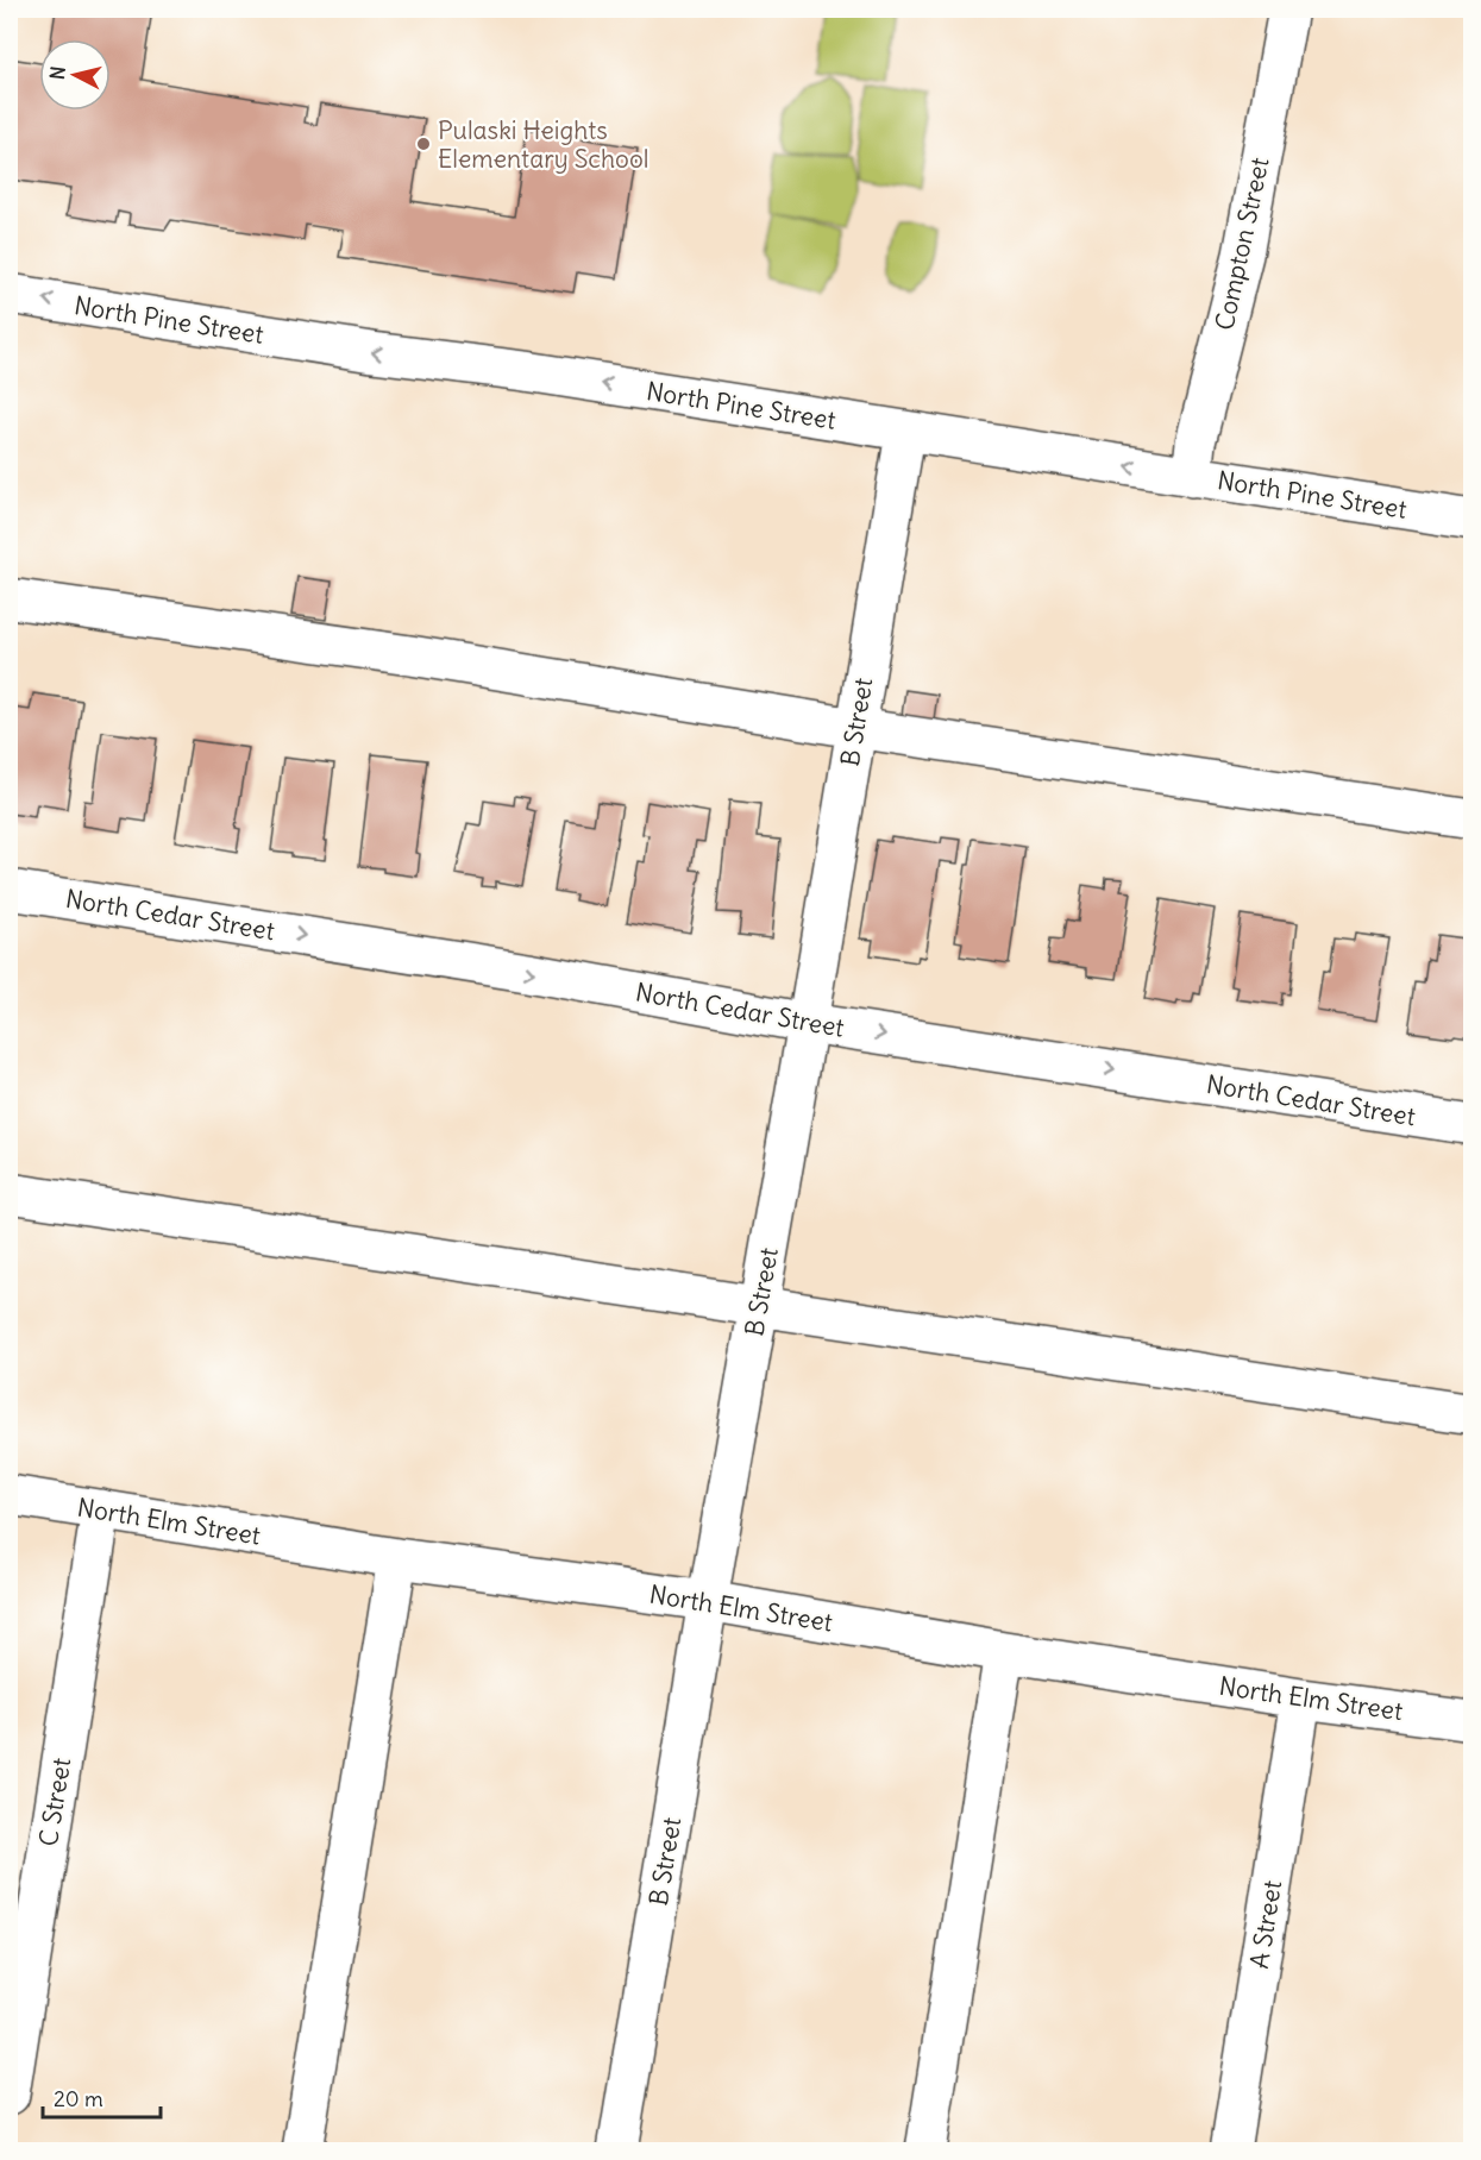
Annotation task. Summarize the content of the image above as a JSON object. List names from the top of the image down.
{
  "streets": {
    "street": [
      "Compton Street",
      "North Pine Street",
      "B Street",
      "North Cedar Street",
      "North Elm Street",
      "C Street",
      "A Street"
    ]
  },
  "crossings": [
    ["Compton Street", "North Pine Street"],
    ["North Pine Street", "B Street"],
    ["B Street", "North Cedar Street"],
    ["B Street", "North Elm Street"],
    ["North Elm Street", "C Street"],
    ["North Elm Street", "A Street"]
  ],
  "places": ["Pulaski Heights Elementary School"],
  "scale_bar": "20 m",
  "north": "left"
}
